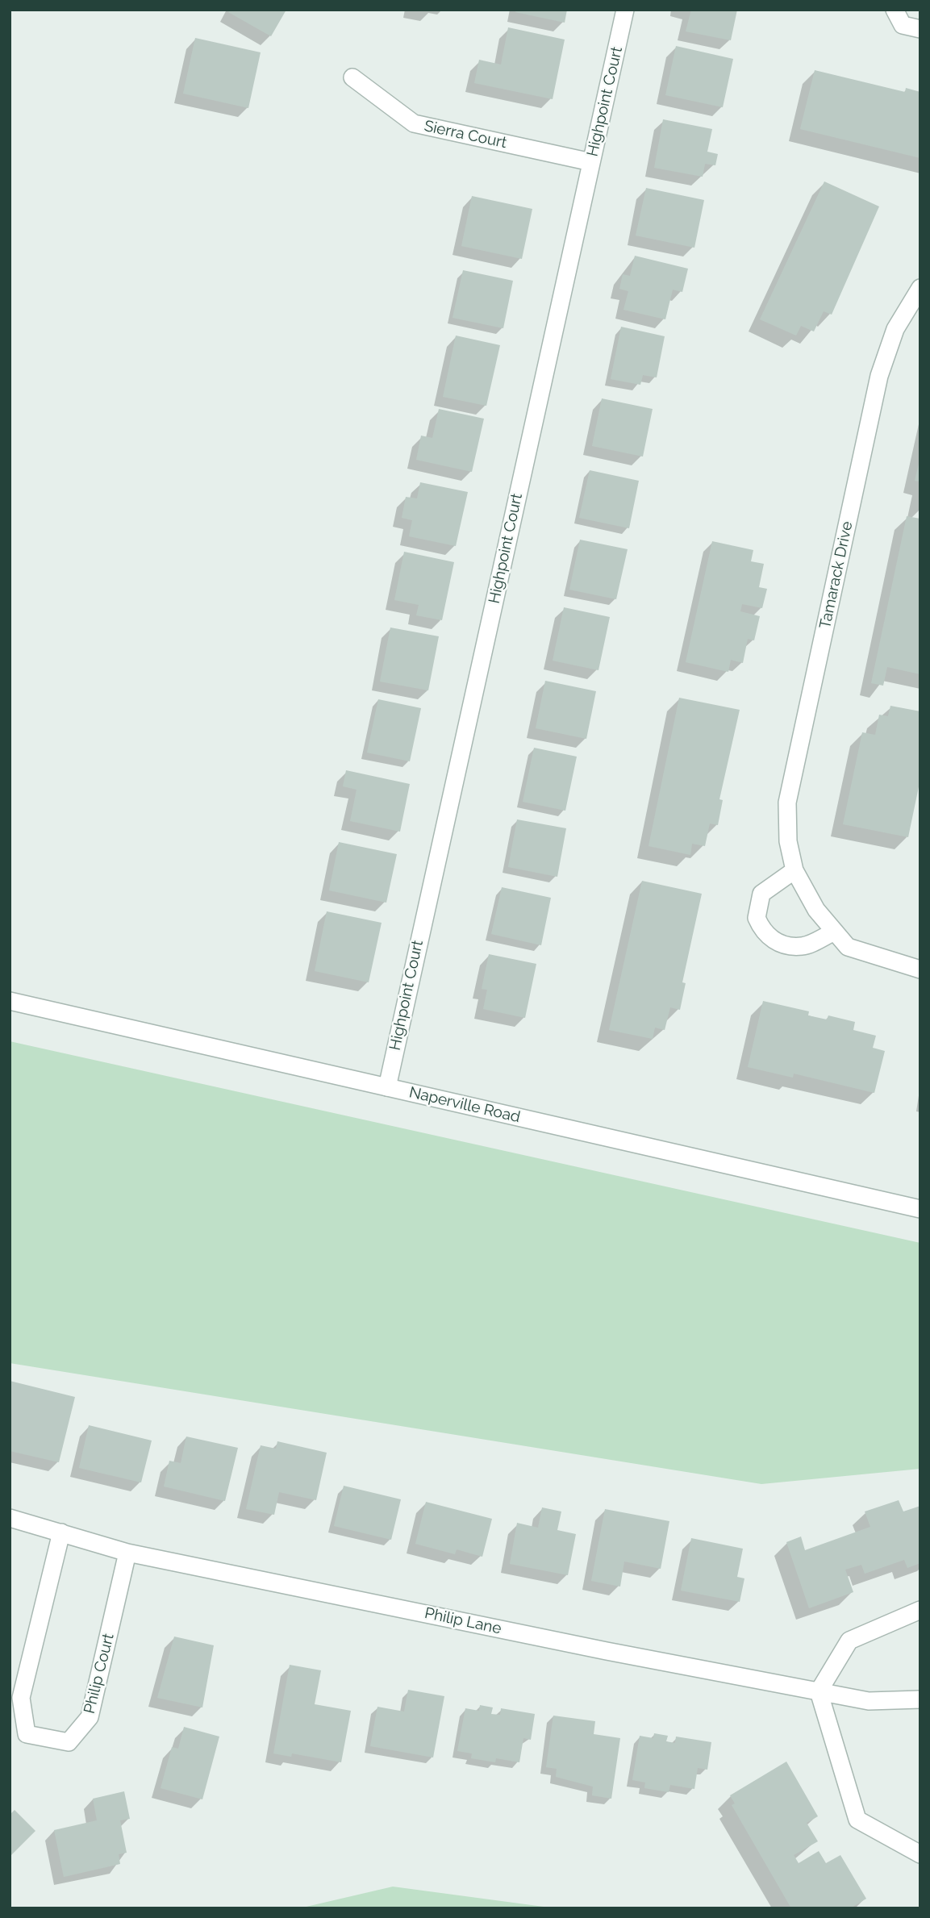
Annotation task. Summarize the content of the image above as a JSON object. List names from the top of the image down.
{
  "streets": {
    "street": [
      "Highpoint Court",
      "Sierra Court",
      "Tamarack Drive",
      "Naperville Road",
      "Philip Lane",
      "Philip Court"
    ]
  },
  "crossings": [
    ["Highpoint Court", "Sierra Court"],
    ["Highpoint Court", "Naperville Road"],
    ["Philip Lane", "Philip Court"]
  ]
}
